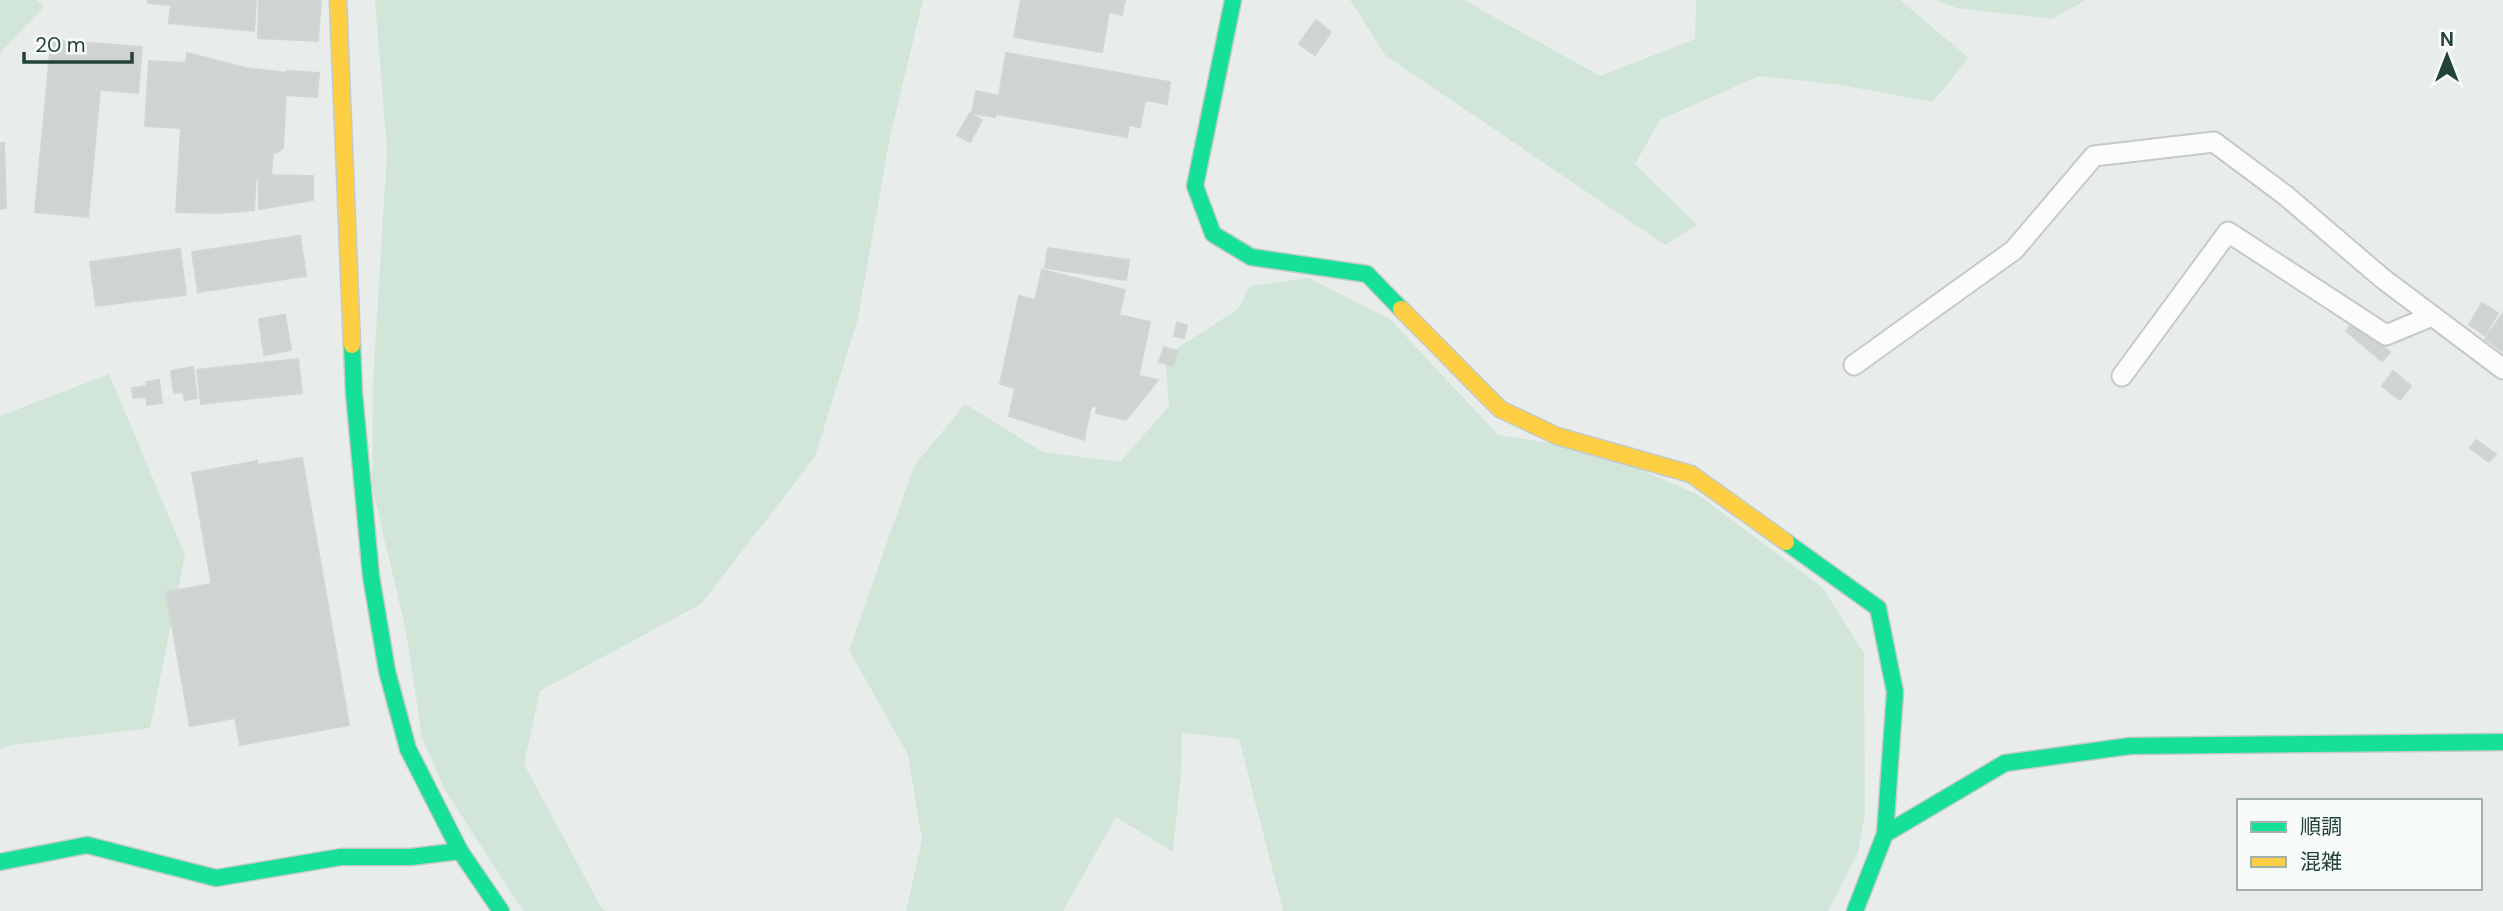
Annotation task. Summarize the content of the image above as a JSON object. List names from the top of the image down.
{
  "legend": ["順調", "混雑"],
  "scale_bar": "20 m",
  "north": "top"
}
